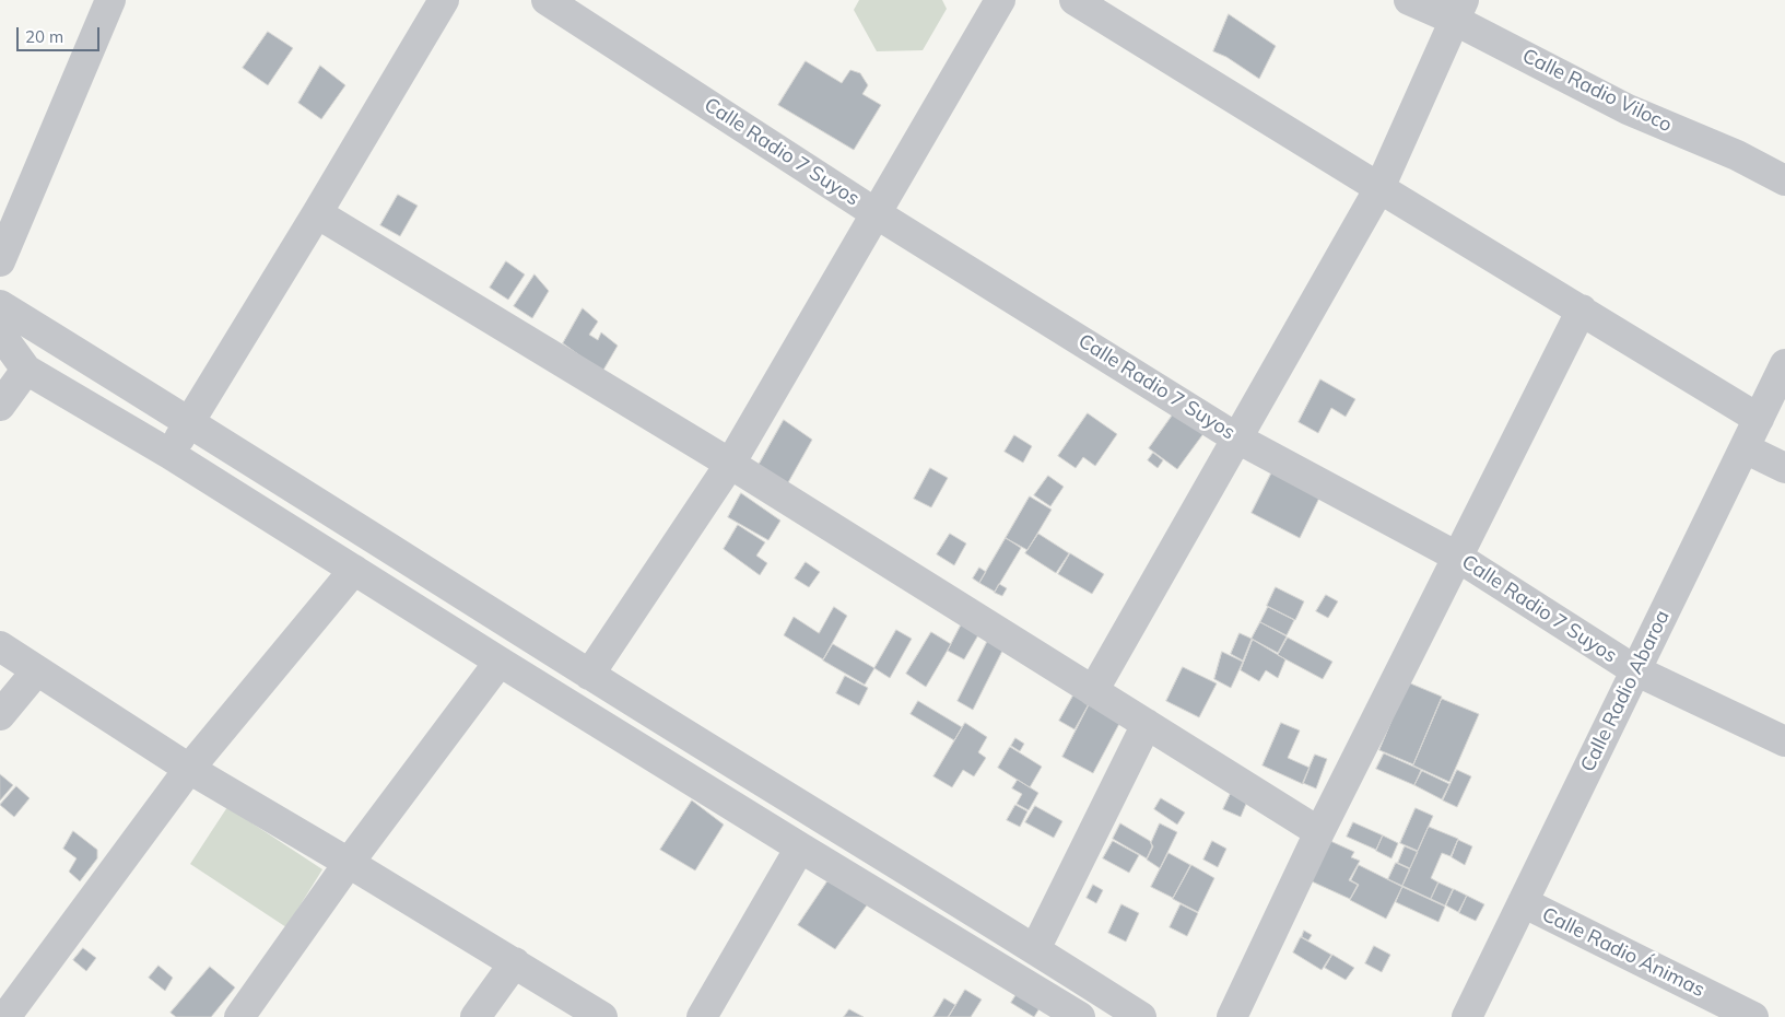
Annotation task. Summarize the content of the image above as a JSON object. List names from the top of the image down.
{
  "streets": {
    "street": [
      "Calle Radio Viloco",
      "Calle Radio 7 Suyos",
      "Calle Radio Abaroa",
      "Calle Radio Ánimas"
    ]
  },
  "crossings": [
    ["Calle Radio 7 Suyos", "Calle Radio Abaroa"],
    ["Calle Radio Abaroa", "Calle Radio Ánimas"]
  ],
  "scale_bar": "20 m"
}
